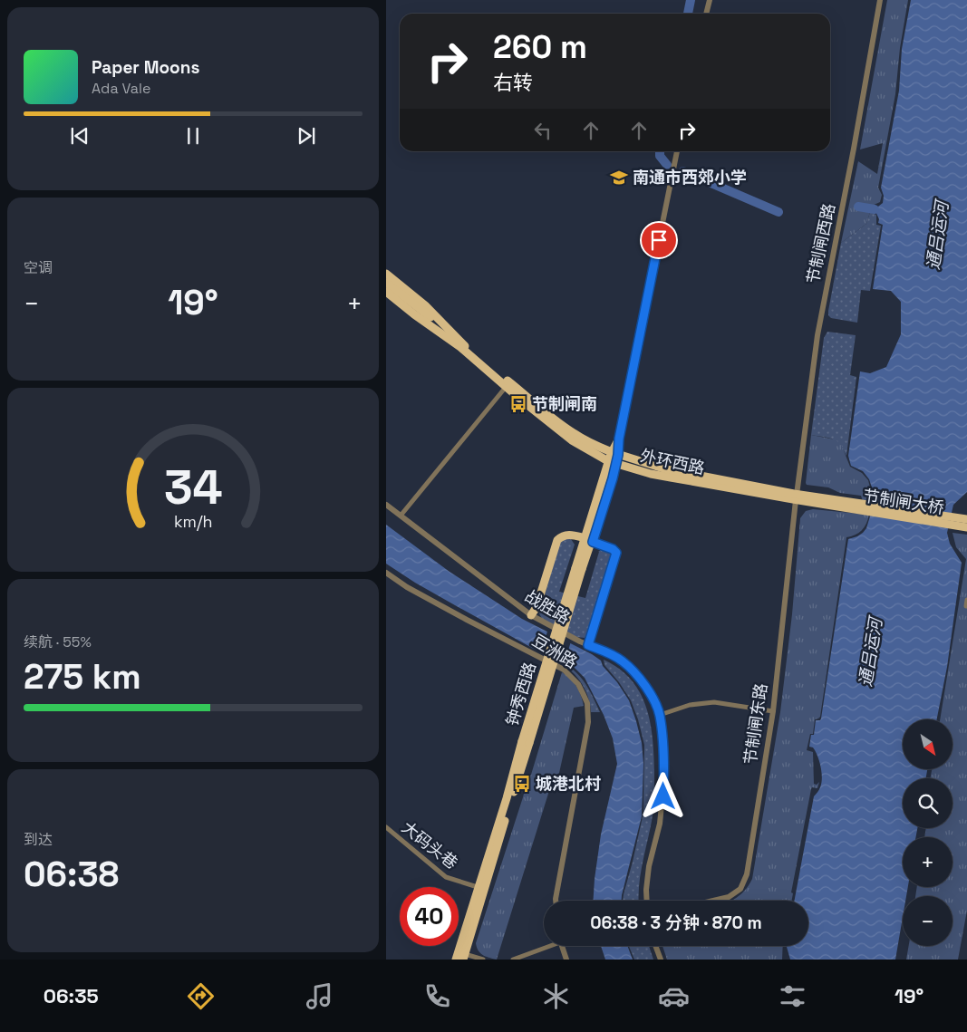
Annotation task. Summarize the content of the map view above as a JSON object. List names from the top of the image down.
{
  "streets": {
    "main road": ["外环西路", "节制闸大桥", "钟秀西路"],
    "street": [
      "节制闸西路",
      "战胜路",
      "豆洲路",
      "节制闸东路",
      "大码头巷"
    ]
  },
  "crossings": [
    ["节制闸西路", "外环西路"],
    ["节制闸西路", "节制闸东路"],
    ["外环西路", "节制闸大桥"],
    ["外环西路", "钟秀西路"],
    ["外环西路", "节制闸东路"],
    ["钟秀西路", "大码头巷"]
  ],
  "water": ["通吕运河"],
  "places": {
    "school or university": ["南通市西郊小学"],
    "bus stop": ["节制闸南", "城港北村"]
  },
  "north": "bottom right",
  "page": {
    "turn": ["260 m", "右转"],
    "song": ["Paper Moons", "Ada Vale"],
    "tile": [
      "空调",
      ["续航 · 55%", "275 km"],
      ["到达", "06:38"]
    ],
    "heat": ["−", "19°", "+"],
    "map_buttons": ["+", "−"],
    "limit": "40",
    "trip": "06:38 · 3 分钟 · 870 m",
    "tabs": ["06:35", "19°"],
    "gauge": ["34", "km/h"]
  }
}
